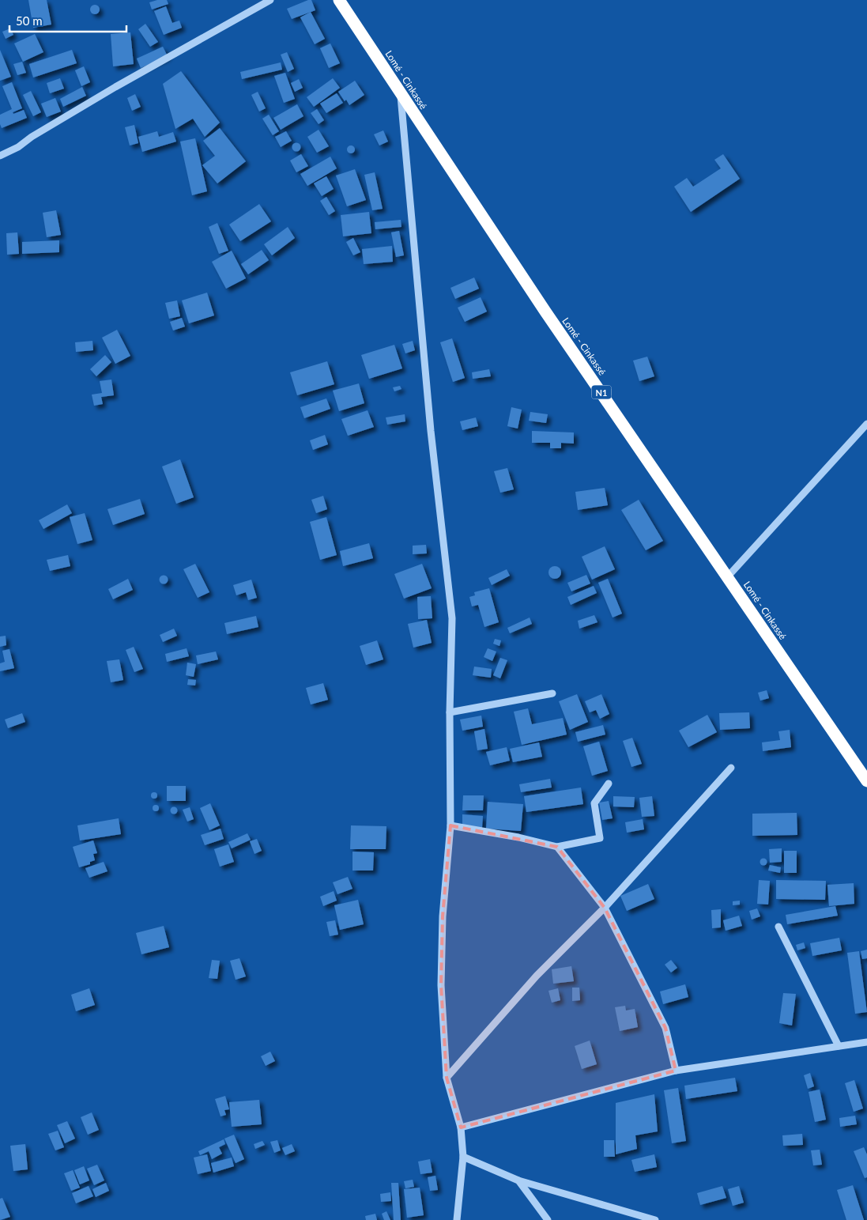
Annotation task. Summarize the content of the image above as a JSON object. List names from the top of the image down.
{
  "streets": {
    "highway": ["Lomé - Cinkassé", "N1"]
  },
  "scale_bar": "50 m"
}
